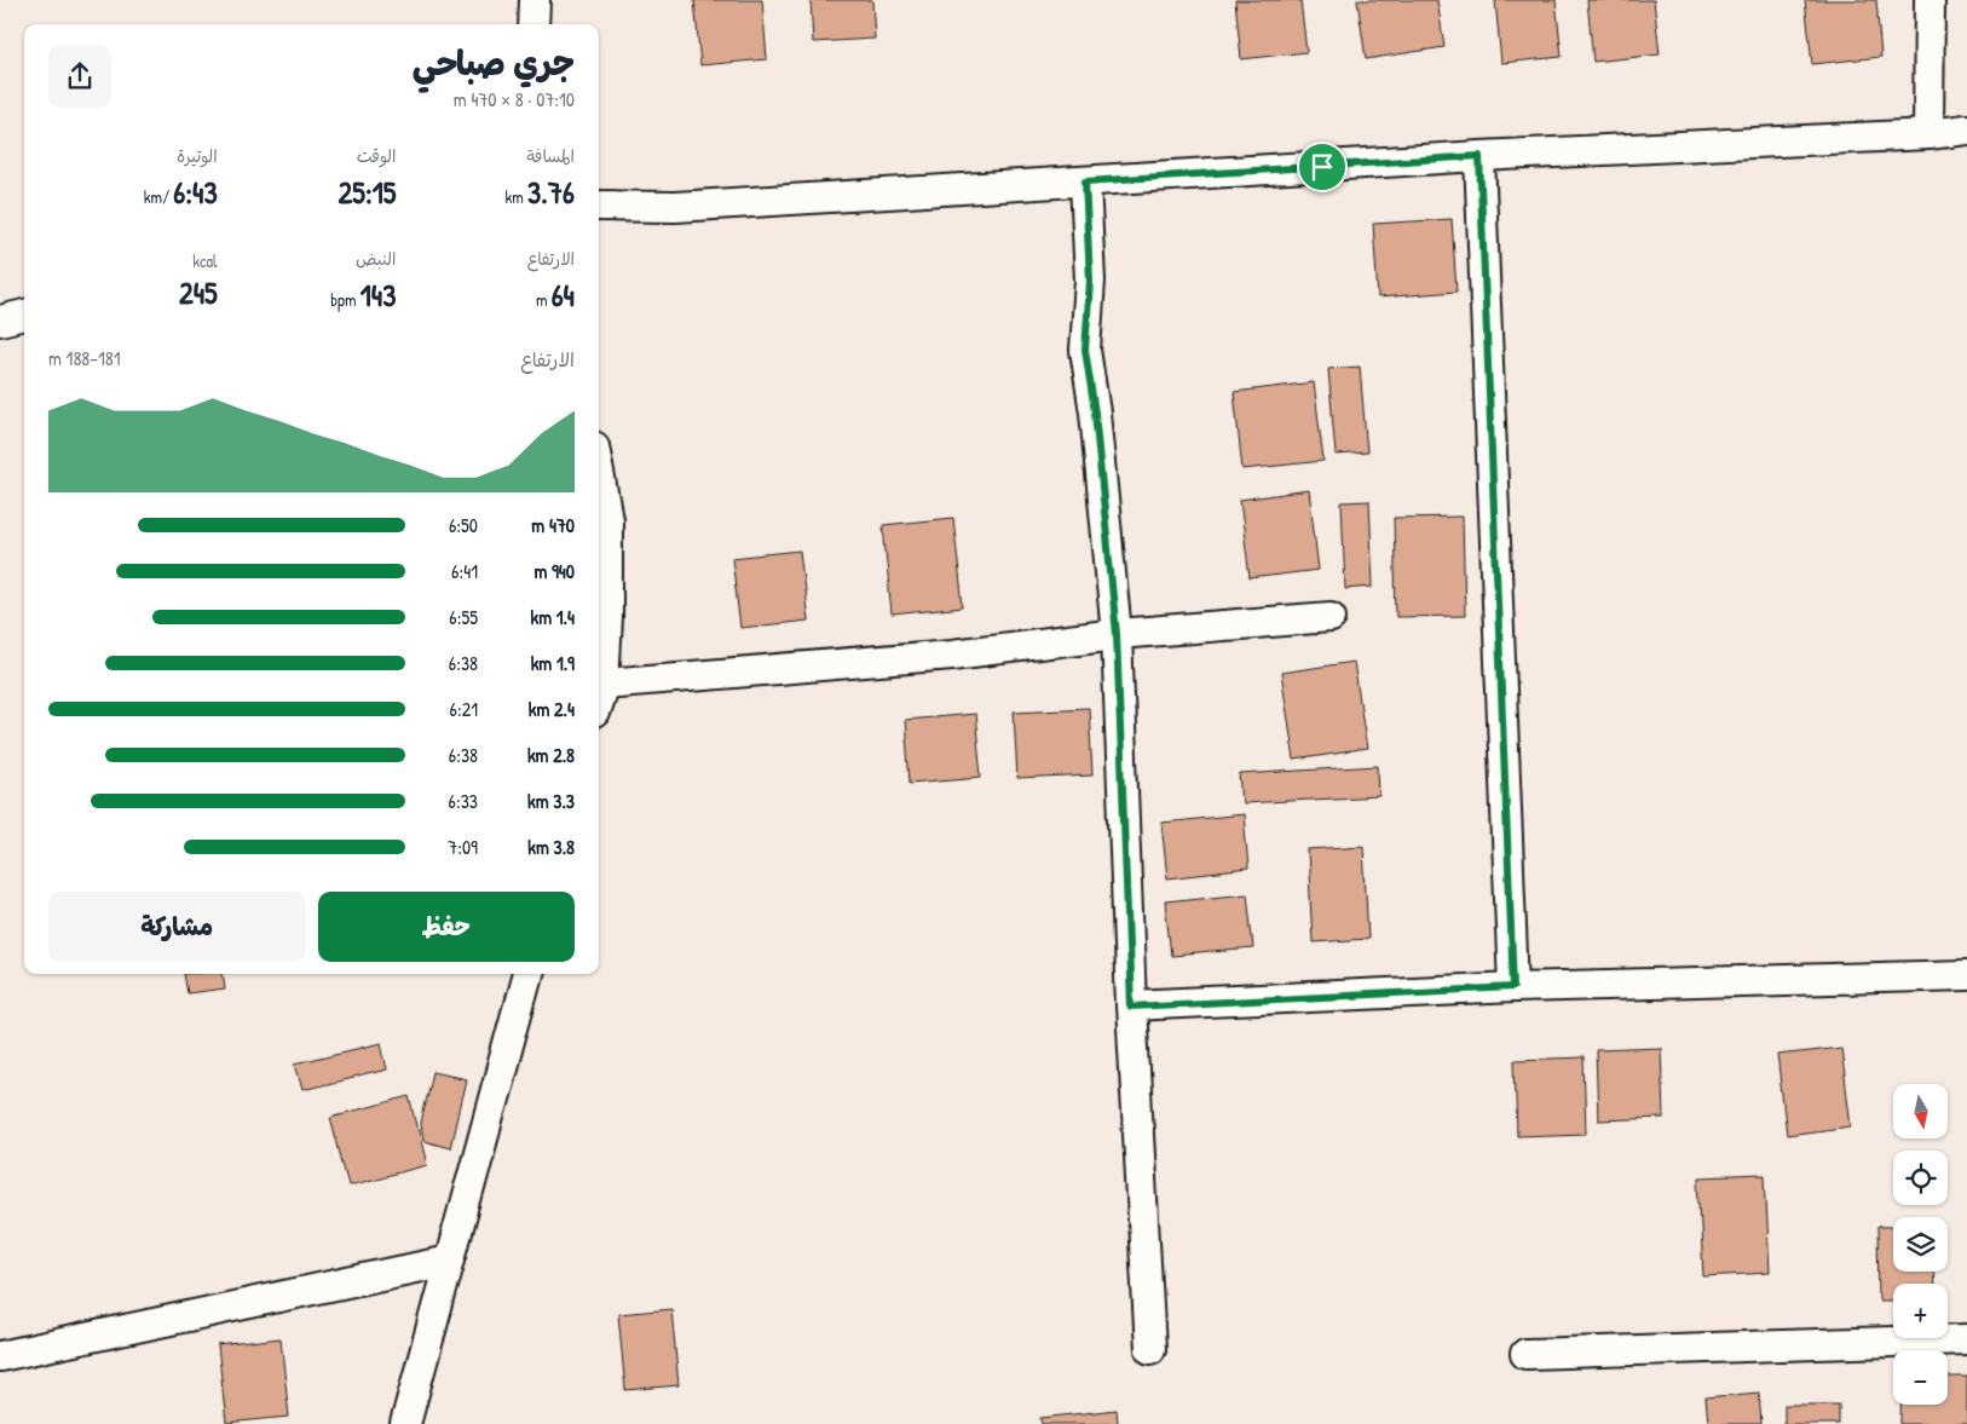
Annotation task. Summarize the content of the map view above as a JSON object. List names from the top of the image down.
{
  "north": "bottom",
  "page": {
    "heading": ["جري صباحي", "07:10 · 8 × 470 m"],
    "stats": [
      ["المسافة", "3.76 km"],
      ["الوقت", "25:15"],
      ["الوتيرة", "6:43 /km"],
      ["الارتفاع", "64 m"],
      ["النبض", "143 bpm"],
      ["kcal", "245"]
    ],
    "chart": ["الارتفاع", "181–188 m"],
    "list": [
      {
        "name": "470 m",
        "note": "6:50"
      },
      {
        "name": "940 m",
        "note": "6:41"
      },
      {
        "name": "1.4 km",
        "note": "6:55"
      },
      {
        "name": "1.9 km",
        "note": "6:38"
      },
      {
        "name": "2.4 km",
        "note": "6:21"
      },
      {
        "name": "2.8 km",
        "note": "6:38"
      },
      {
        "name": "3.3 km",
        "note": "6:33"
      },
      {
        "name": "3.8 km",
        "note": "7:09"
      }
    ],
    "buttons": ["حفظ", "مشاركة"],
    "map_buttons": ["+", "−"]
  }
}
